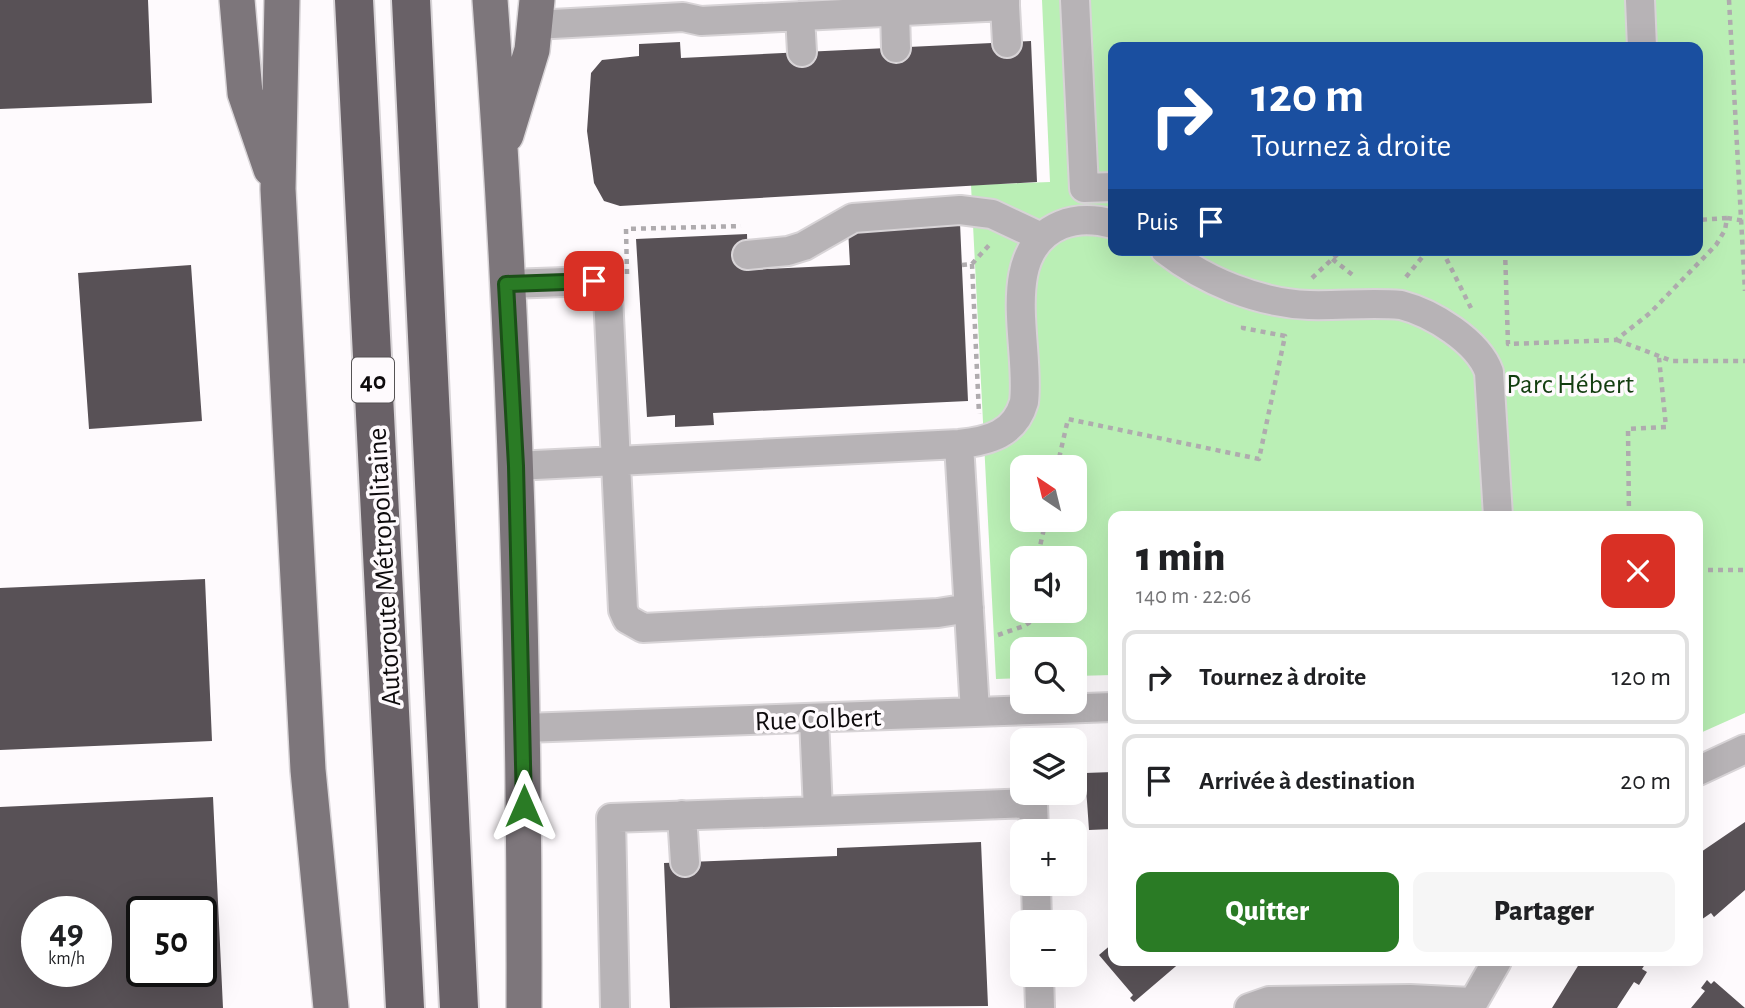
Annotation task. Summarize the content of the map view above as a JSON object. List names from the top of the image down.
{
  "streets": {
    "highway": ["40", "Autoroute Métropolitaine"],
    "street": ["Rue Colbert"]
  },
  "parks": ["Parc Hébert"],
  "north": "top left",
  "page": {
    "turn": ["120 m", "Tournez à droite"],
    "then": "Puis",
    "map_buttons": ["+", "−"],
    "heading": ["1 min", "140 m · 22:06"],
    "list": [
      {
        "name": "Tournez à droite",
        "value": "120 m"
      },
      {
        "name": "Arrivée à destination",
        "value": "20 m"
      }
    ],
    "buttons": ["Quitter", "Partager"],
    "speed": "49 km/h",
    "limit": "50"
  }
}
